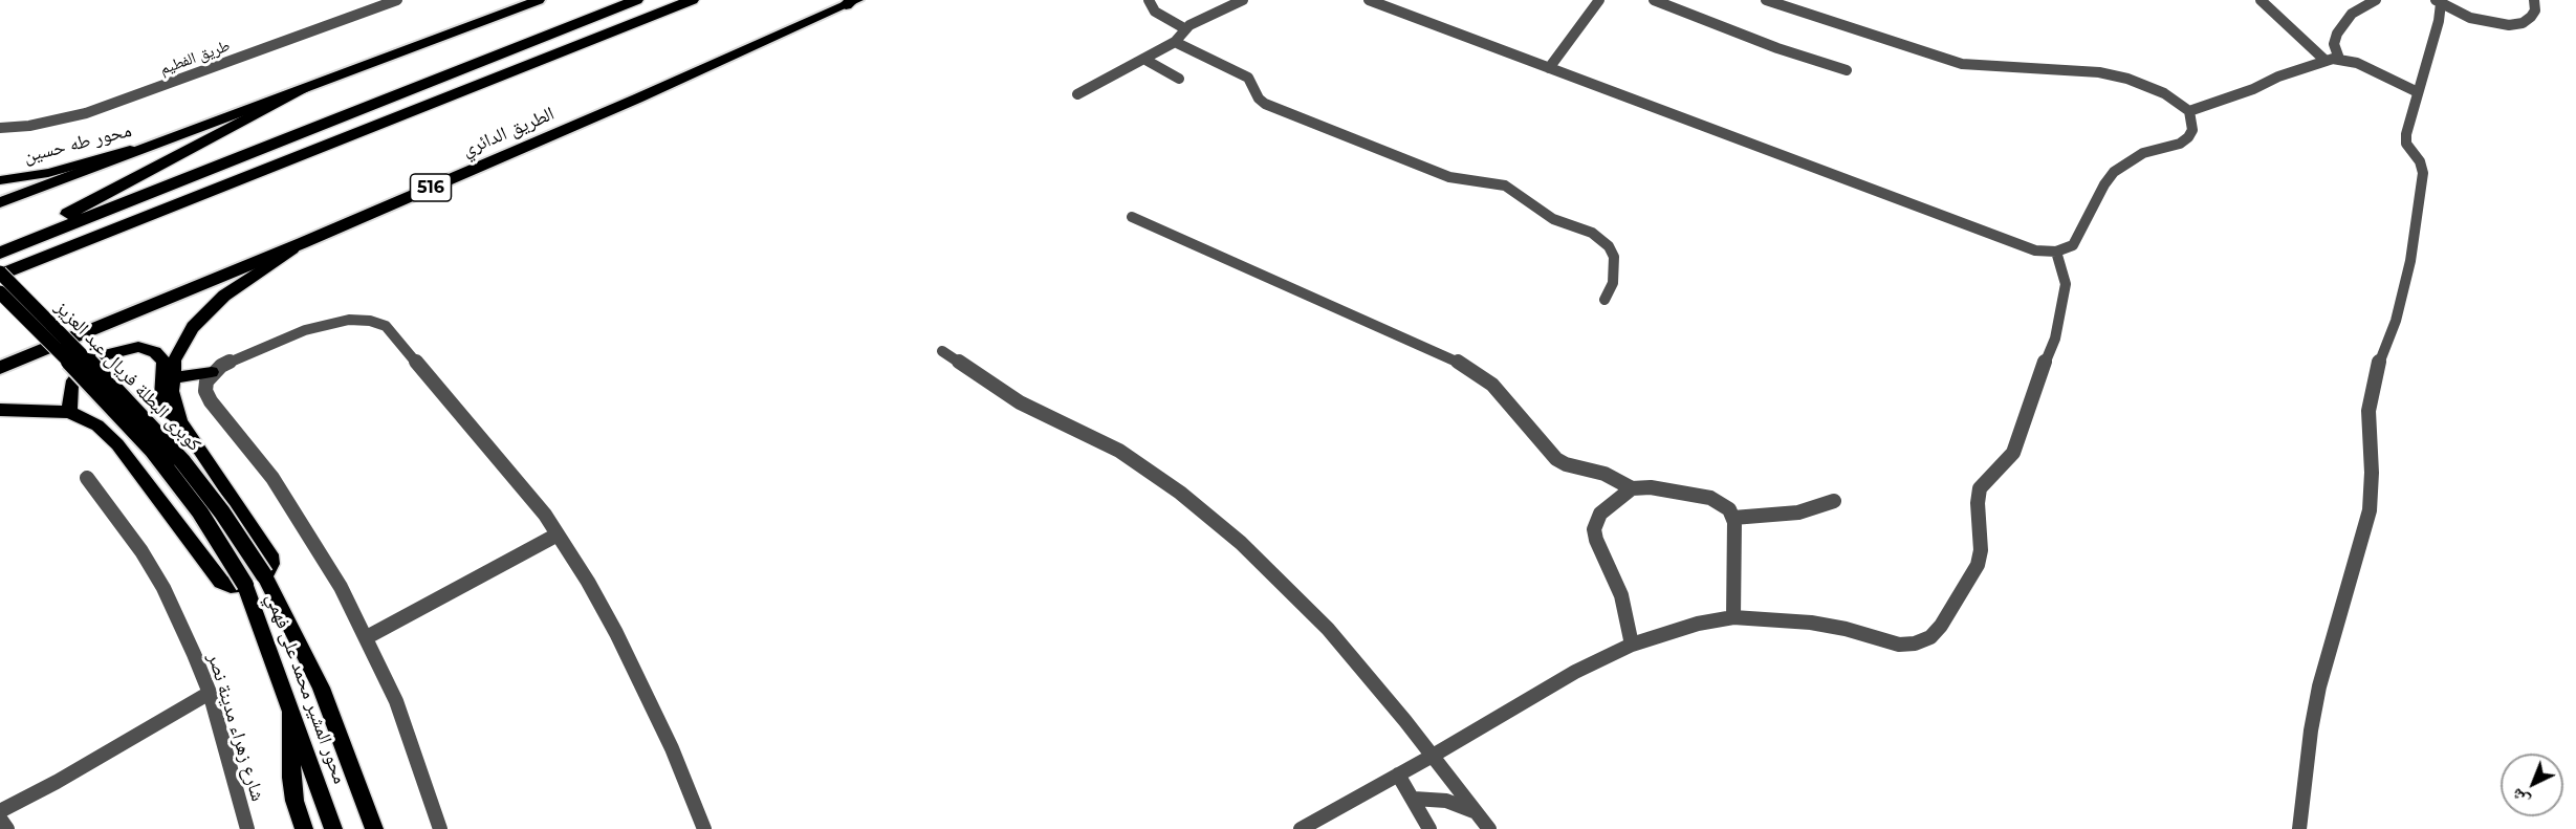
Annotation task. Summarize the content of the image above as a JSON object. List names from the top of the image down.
{
  "streets": {
    "highway": ["الطريق الدائري", "516"],
    "main road": ["محور طه حسين", "كوبرى البطلة فريال عبد العزيز", "محور المشير محمد على فهمي"],
    "street": ["طريق الفطيم", "شارع زهراء مدينة نصر"]
  },
  "crossings": [
    ["الطريق الدائري", "محور المشير محمد على فهمي"],
    ["كوبرى البطلة فريال عبد العزيز", "محور المشير محمد على فهمي"]
  ],
  "north": "bottom left"
}
